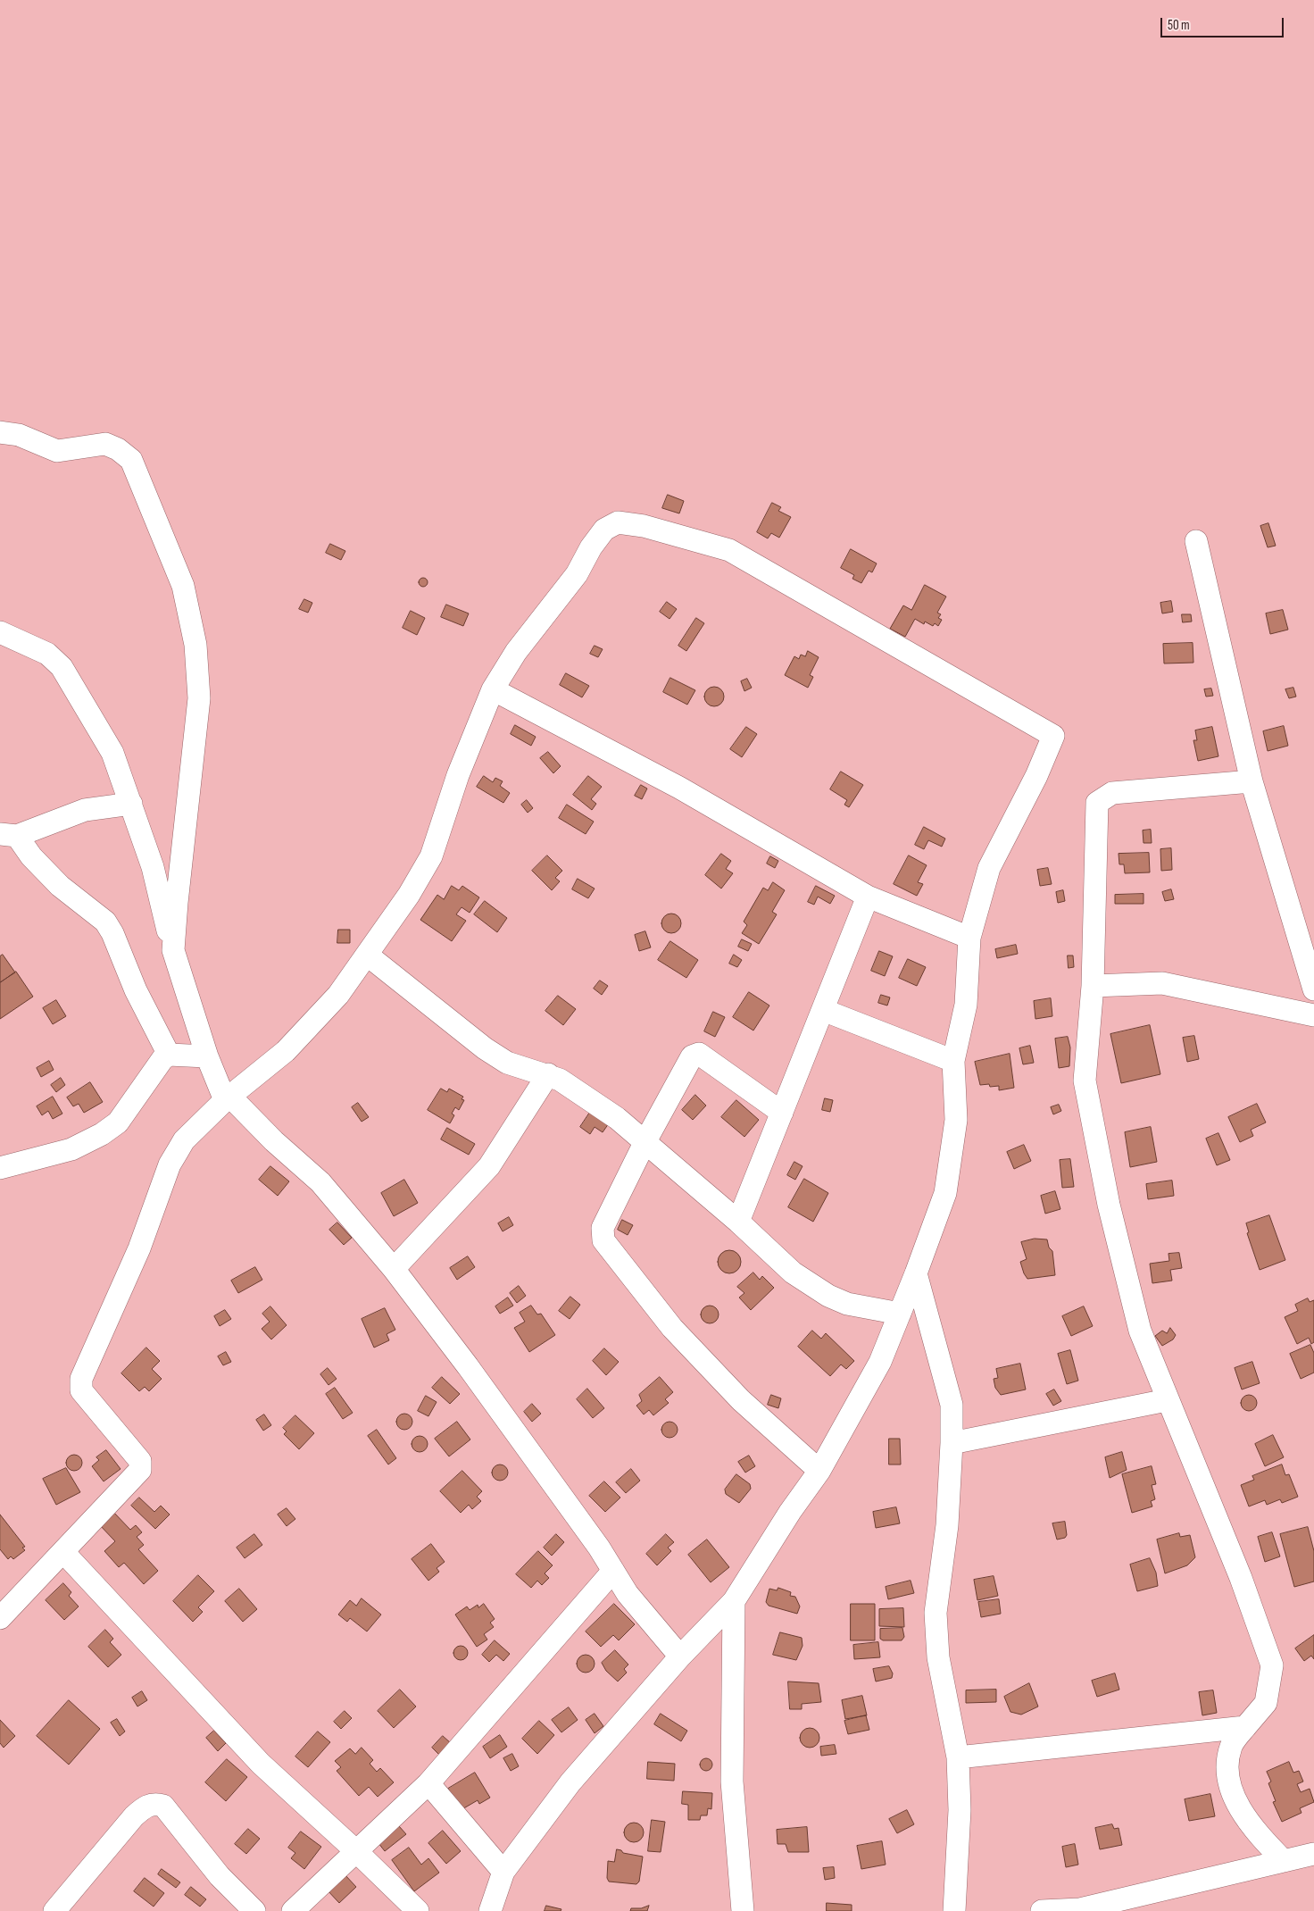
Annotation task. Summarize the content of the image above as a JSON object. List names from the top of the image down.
{
  "scale_bar": "50 m"
}
